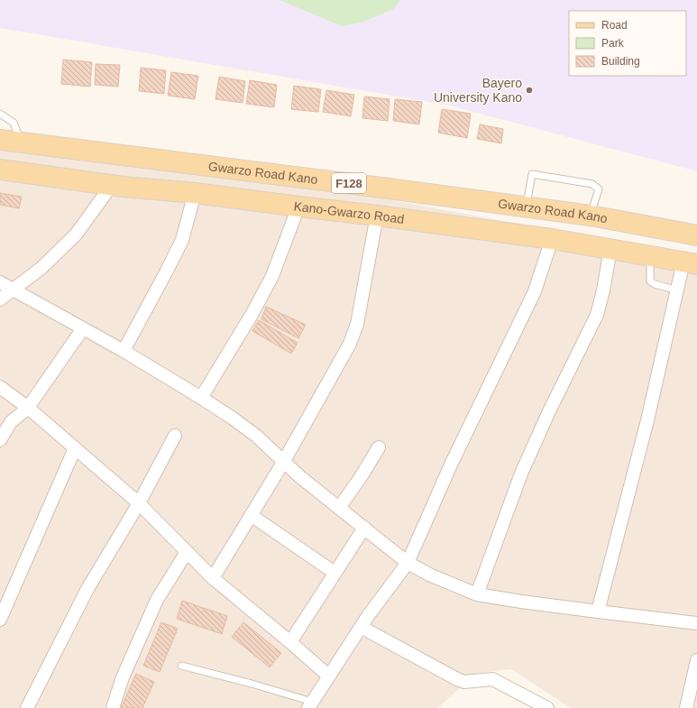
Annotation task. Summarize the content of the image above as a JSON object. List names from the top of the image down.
{
  "streets": {
    "main road": ["Gwarzo Road Kano", "F128", "Kano-Gwarzo Road"]
  },
  "places": ["Bayero University Kano"],
  "legend": ["Road", "Park", "Building"]
}
